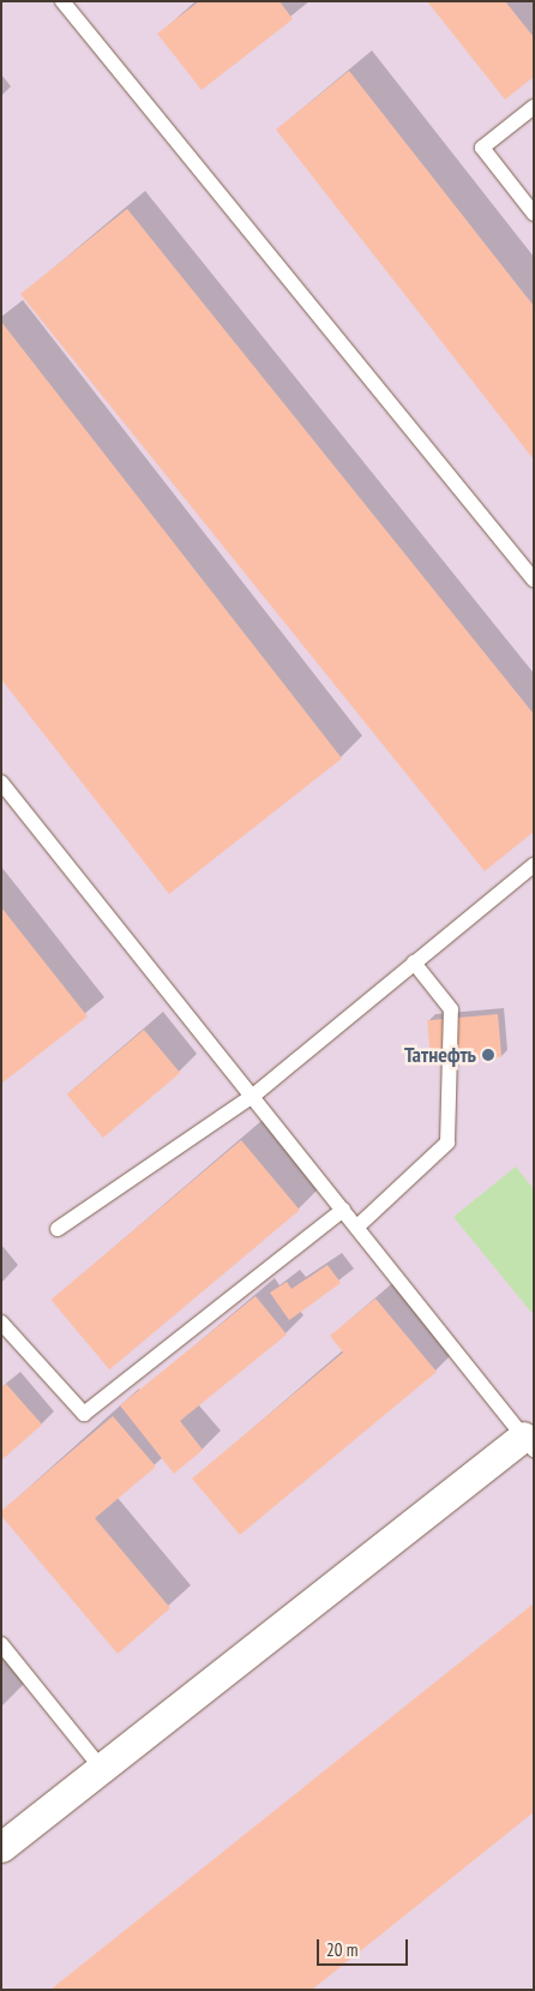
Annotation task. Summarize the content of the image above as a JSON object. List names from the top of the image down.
{
  "places": ["Татнефть"],
  "scale_bar": "20 m"
}
